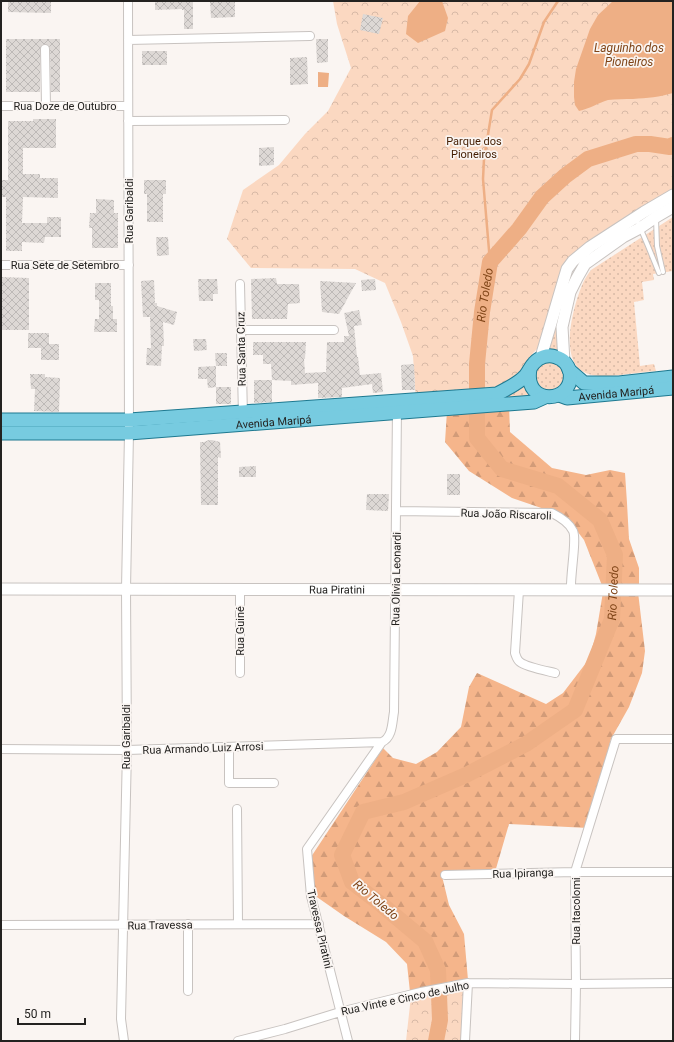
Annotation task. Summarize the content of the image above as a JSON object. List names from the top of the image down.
{
  "streets": {
    "main road": ["Avenida Maripá"],
    "street": [
      "Rua Doze de Outubro",
      "Rua Garibaldi",
      "Rua Sete de Setembro",
      "Rua Santa Cruz",
      "Rua João Riscaroli",
      "Rua Olivia Leonardi",
      "Rua Piratini",
      "Rua Guiné",
      "Rua Armando Luiz Arrosi",
      "Rua Ipiranga",
      "Rua Itacolomi",
      "Rua Travessa",
      "Travessa Piratini",
      "Rua Vinte e Cinco de Julho"
    ]
  },
  "crossings": [
    ["Rua Doze de Outubro", "Rua Garibaldi"],
    ["Rua Garibaldi", "Rua Sete de Setembro"],
    ["Rua Garibaldi", "Avenida Maripá"],
    ["Rua Garibaldi", "Rua Piratini"],
    ["Rua Garibaldi", "Rua Armando Luiz Arrosi"],
    ["Rua Garibaldi", "Rua Travessa"],
    ["Rua Santa Cruz", "Avenida Maripá"],
    ["Avenida Maripá", "Rua Olivia Leonardi"],
    ["Rua João Riscaroli", "Rua Olivia Leonardi"],
    ["Rua João Riscaroli", "Rua Piratini"],
    ["Rua Olivia Leonardi", "Rua Piratini"],
    ["Rua Olivia Leonardi", "Rua Armando Luiz Arrosi"],
    ["Rua Olivia Leonardi", "Travessa Piratini"],
    ["Rua Piratini", "Rua Guiné"],
    ["Rua Armando Luiz Arrosi", "Travessa Piratini"],
    ["Rua Ipiranga", "Rua Itacolomi"],
    ["Rua Itacolomi", "Rua Vinte e Cinco de Julho"],
    ["Rua Travessa", "Travessa Piratini"],
    ["Travessa Piratini", "Rua Vinte e Cinco de Julho"]
  ],
  "water": ["Laguinho dos Pioneiros", "Rio Toledo"],
  "parks": ["Parque dos Pioneiros"],
  "scale_bar": "50 m"
}
